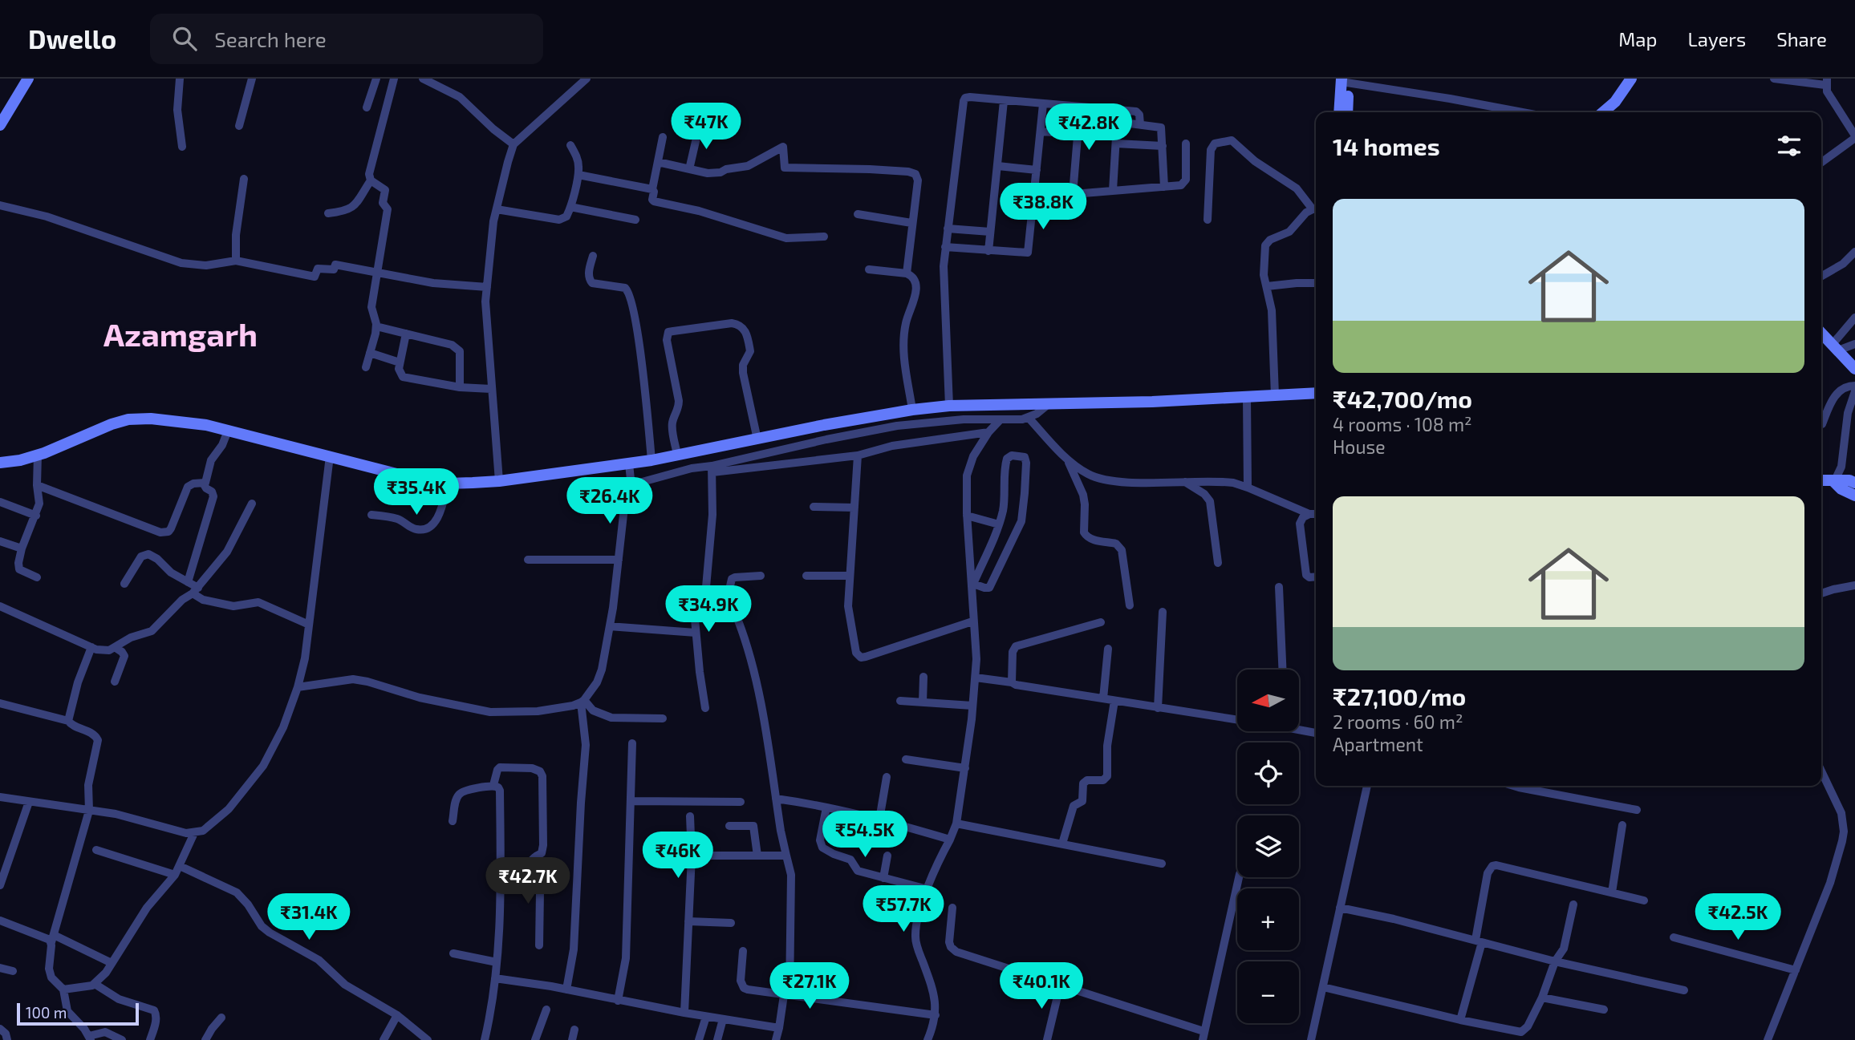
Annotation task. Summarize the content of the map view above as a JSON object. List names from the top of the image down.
{
  "districts": ["Azamgarh"],
  "scale_bar": "100 m",
  "north": "left",
  "page": {
    "header": "Dwello",
    "search": "Search here",
    "nav": ["Map", "Layers", "Share"],
    "price": [
      "₹47K",
      "₹42.8K",
      "₹38.8K",
      "₹35.4K",
      "₹26.4K",
      "₹34.9K",
      "₹54.5K",
      "₹46K",
      "₹42.7K",
      "₹57.7K",
      "₹31.4K",
      "₹42.5K",
      "₹27.1K",
      "₹40.1K"
    ],
    "heading": "14 homes",
    "list": [
      {
        "name": "₹42,700/mo",
        "note": "4 rooms · 108 m² · House"
      },
      {
        "name": "₹27,100/mo",
        "note": "2 rooms · 60 m² · Apartment"
      }
    ],
    "map_buttons": ["+", "−"],
    "scale": "100 m"
  }
}
